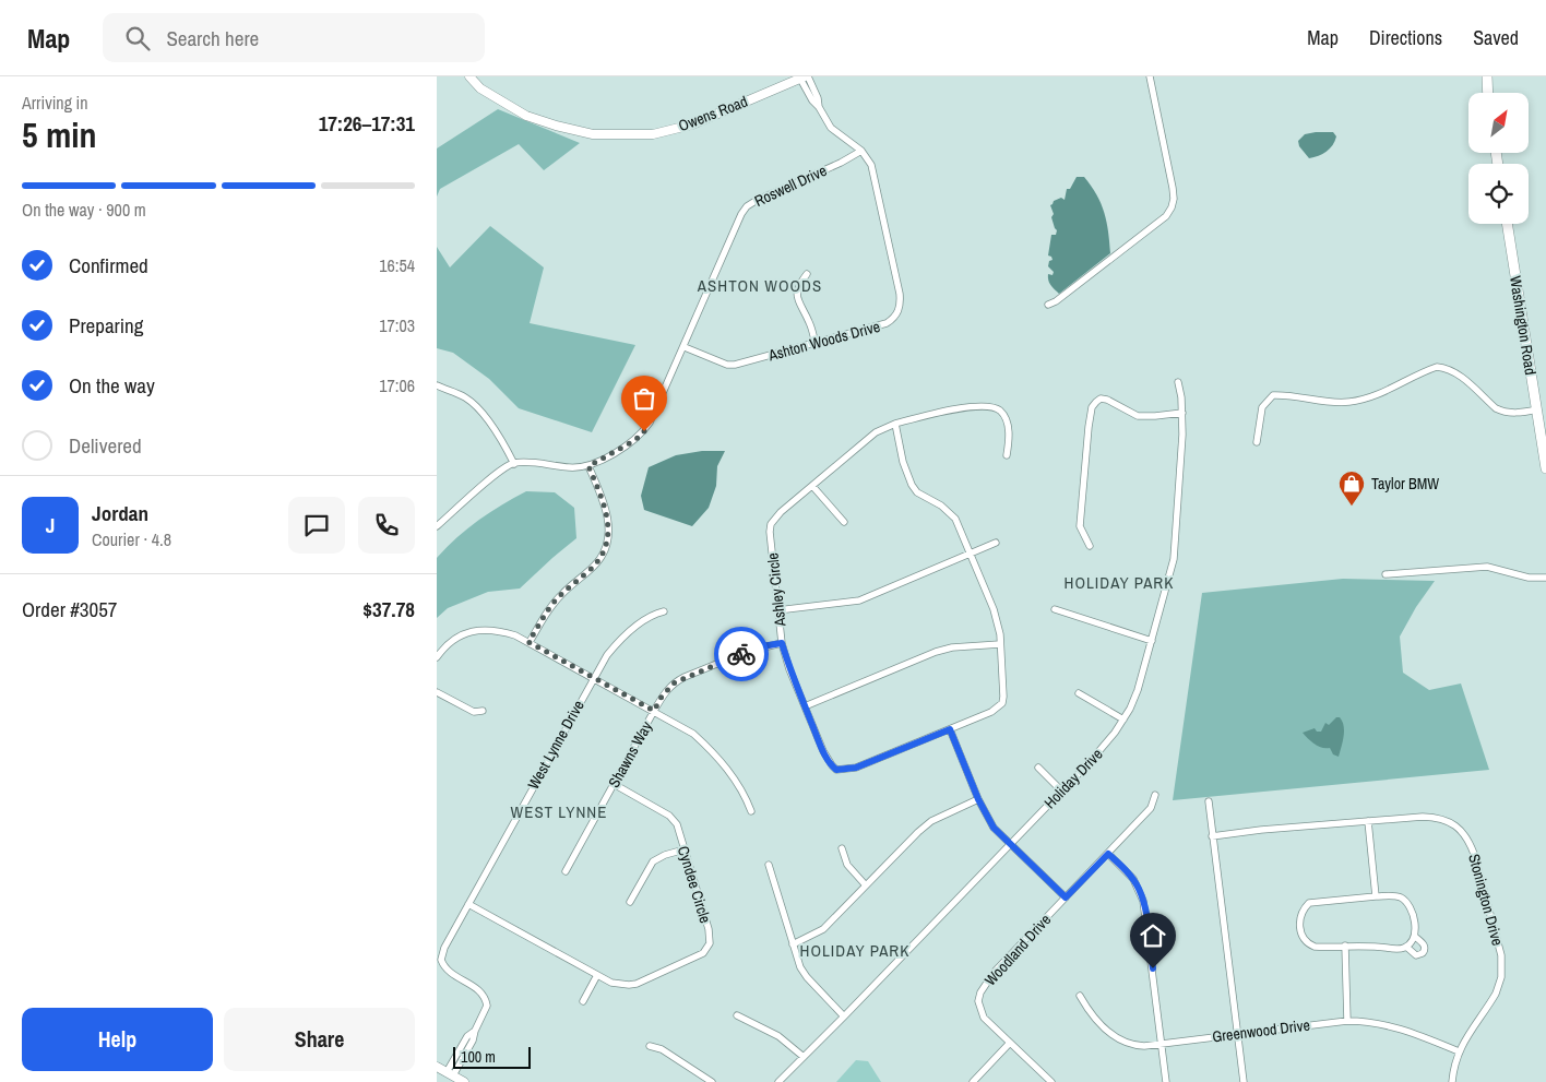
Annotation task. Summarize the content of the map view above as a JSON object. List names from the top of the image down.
{
  "streets": {
    "main road": ["Washington Road"],
    "street": [
      "Owens Road",
      "Roswell Drive",
      "Ashton Woods Drive",
      "Ashley Circle",
      "West Lynne Drive",
      "Shawns Way",
      "Holiday Drive",
      "Cyndee Circle",
      "Stonington Drive",
      "Woodland Drive",
      "Greenwood Drive"
    ]
  },
  "crossings": [
    ["Owens Road", "Ashton Woods Drive"],
    ["Roswell Drive", "Ashton Woods Drive"],
    ["Ashley Circle", "Shawns Way"],
    ["West Lynne Drive", "Cyndee Circle"],
    ["Shawns Way", "Cyndee Circle"],
    ["Stonington Drive", "Greenwood Drive"]
  ],
  "districts": [
    "ASHTON WOODS",
    "HOLIDAY PARK",
    "WEST LYNNE",
    "HOLIDAY PARK"
  ],
  "places": {
    "shop": ["Taylor BMW"]
  },
  "scale_bar": "100 m",
  "north": "top right",
  "page": {
    "header": "Map",
    "search": "Search here",
    "nav": ["Map", "Directions", "Saved"],
    "heading": ["5 min", "Arriving in", "17:26–17:31"],
    "panel": [
      "Jordan",
      "Courier · 4.8",
      "Order #3057",
      "$37.78"
    ],
    "bar": "On the way · 900 m",
    "list": [
      ["Confirmed", "16:54"],
      ["Preparing", "17:03"],
      ["On the way", "17:06"],
      "Delivered"
    ],
    "round": "J",
    "buttons": ["Help", "Share"],
    "scale": "100 m"
  }
}
